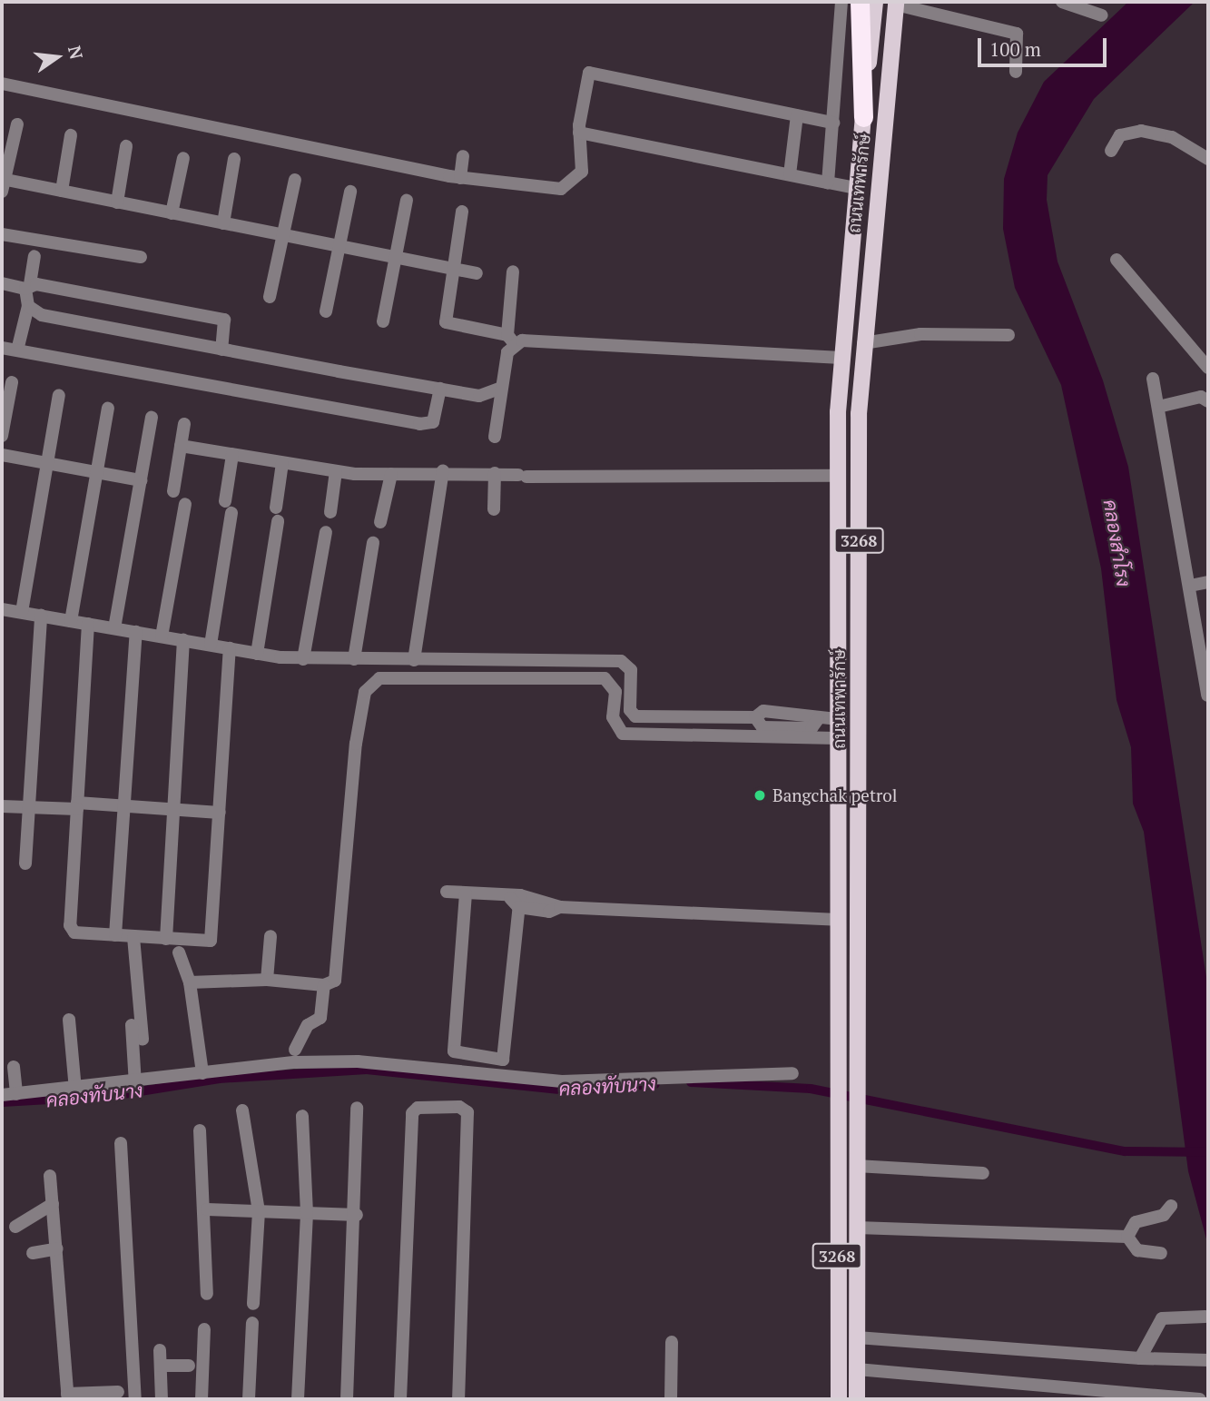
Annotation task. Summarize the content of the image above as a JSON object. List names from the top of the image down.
{
  "streets": {
    "main road": ["ถนนเทพารักษ์", "3268"]
  },
  "water": ["คลองสำโรง", "คลองทับนาง"],
  "places": ["Bangchak petrol"],
  "scale_bar": "100 m",
  "north": "right"
}
